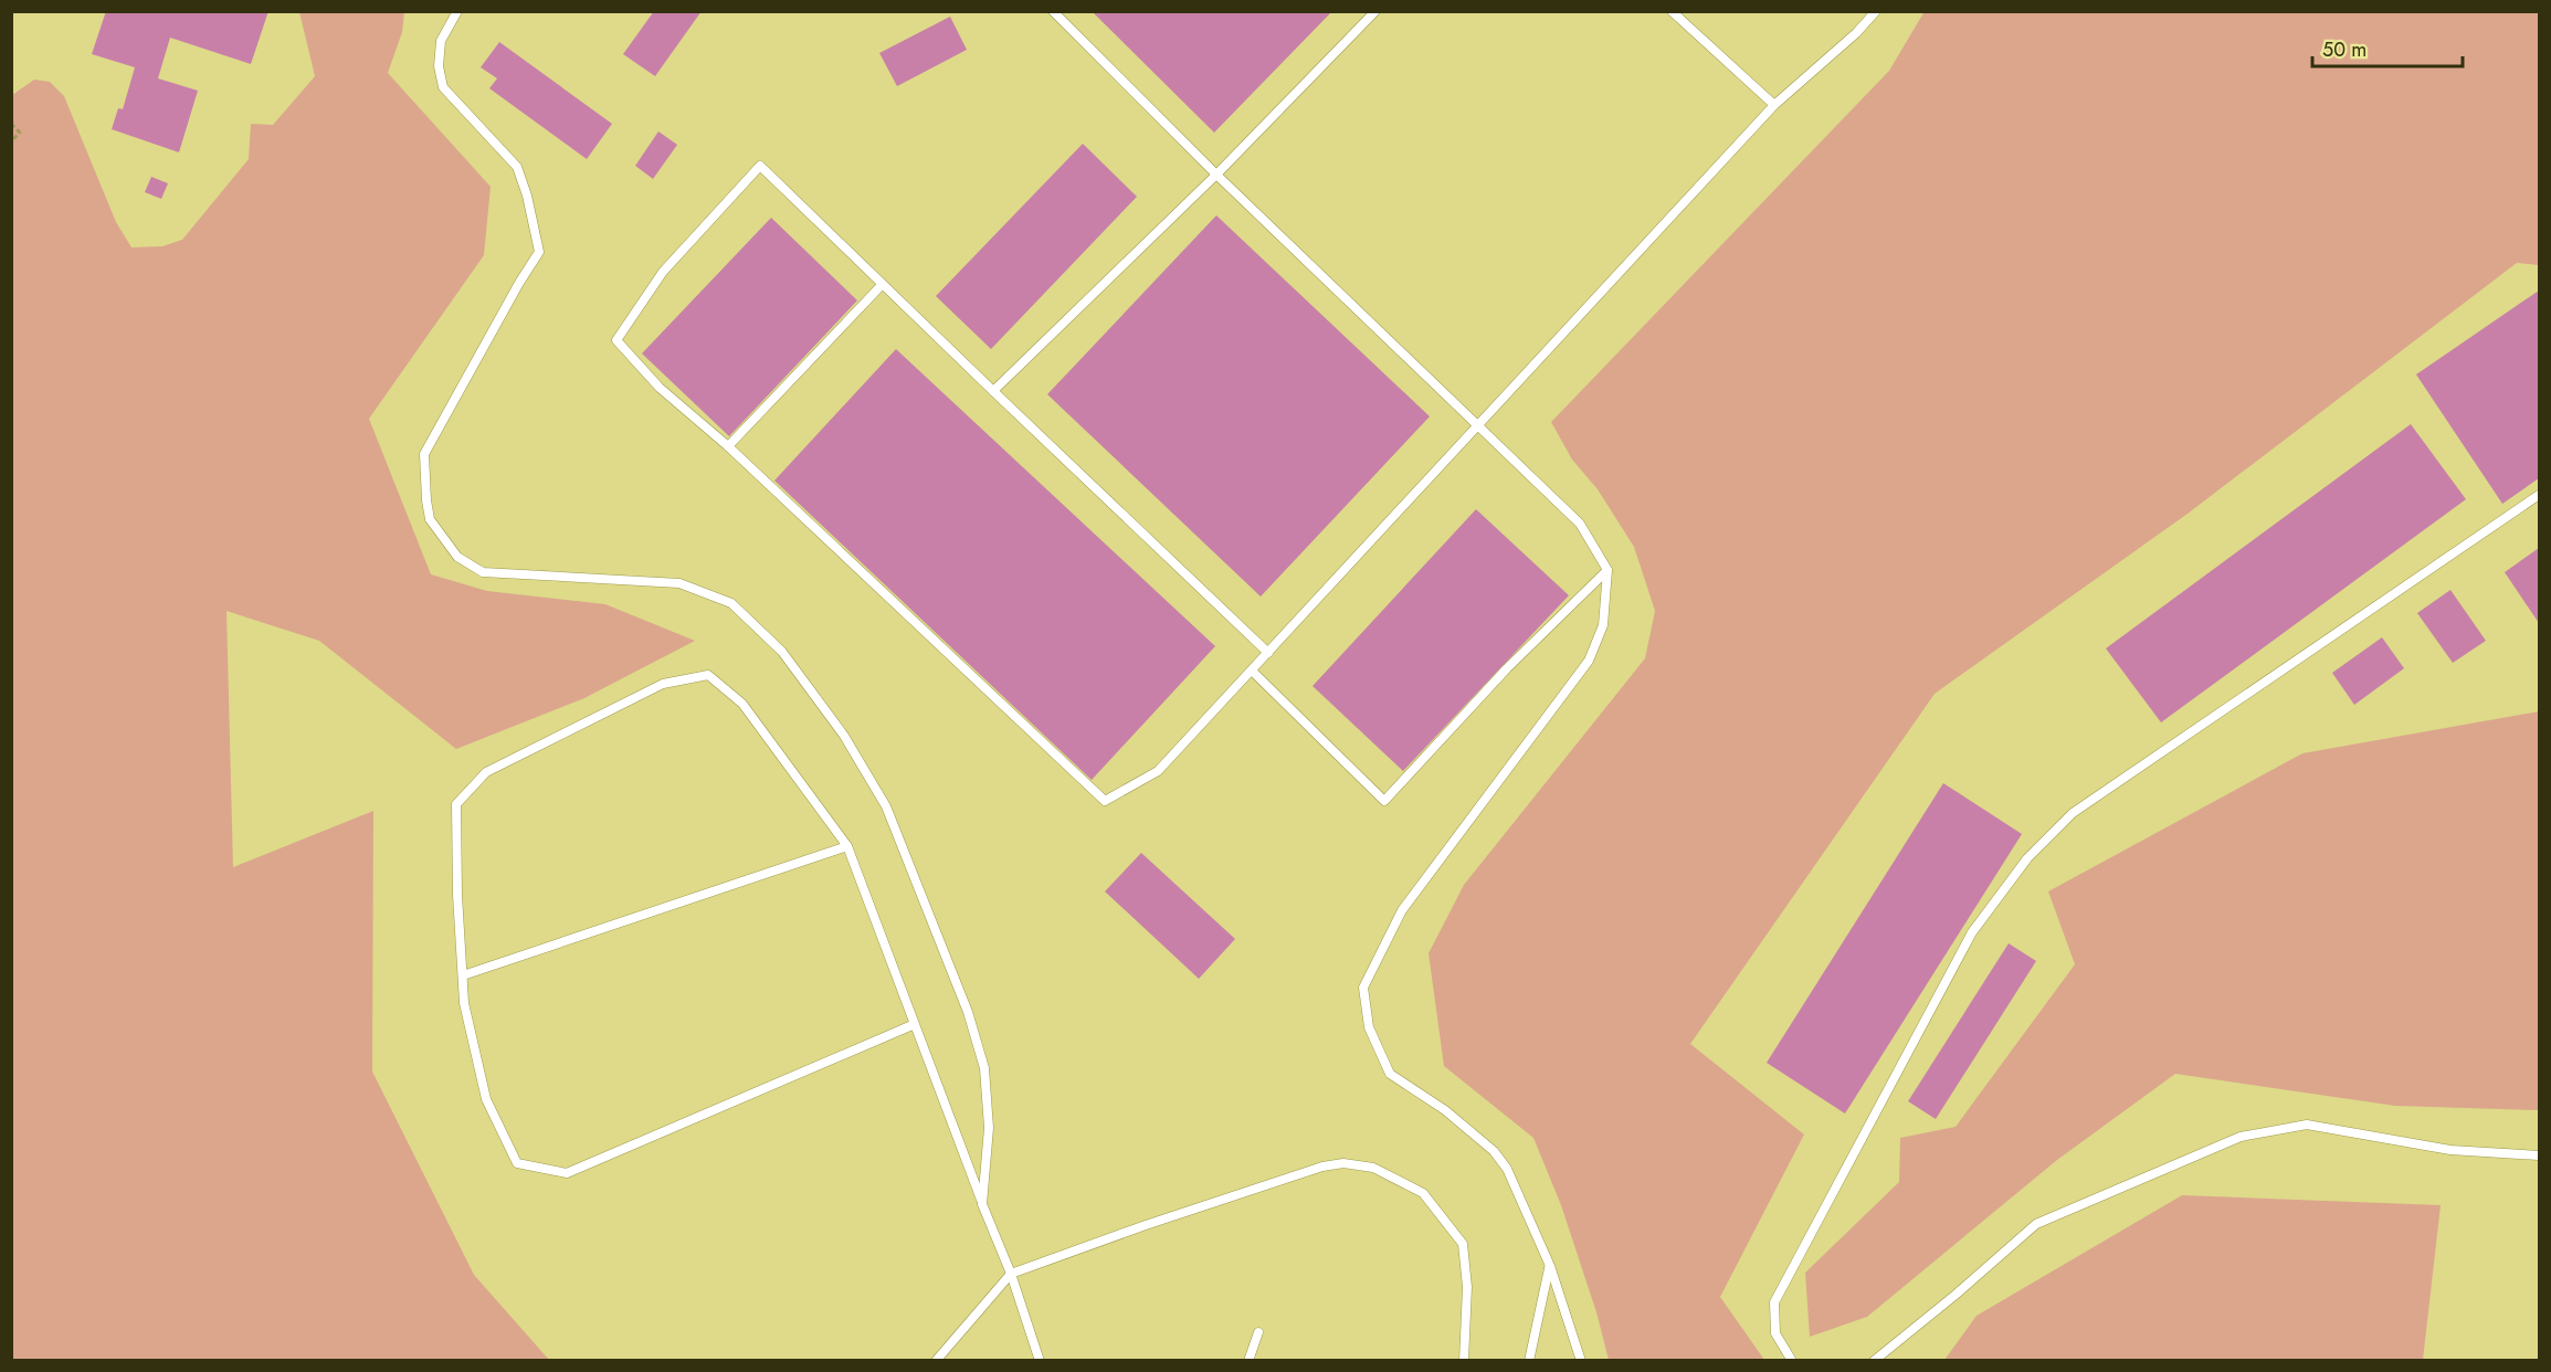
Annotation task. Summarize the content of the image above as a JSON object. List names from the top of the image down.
{
  "scale_bar": "50 m"
}
